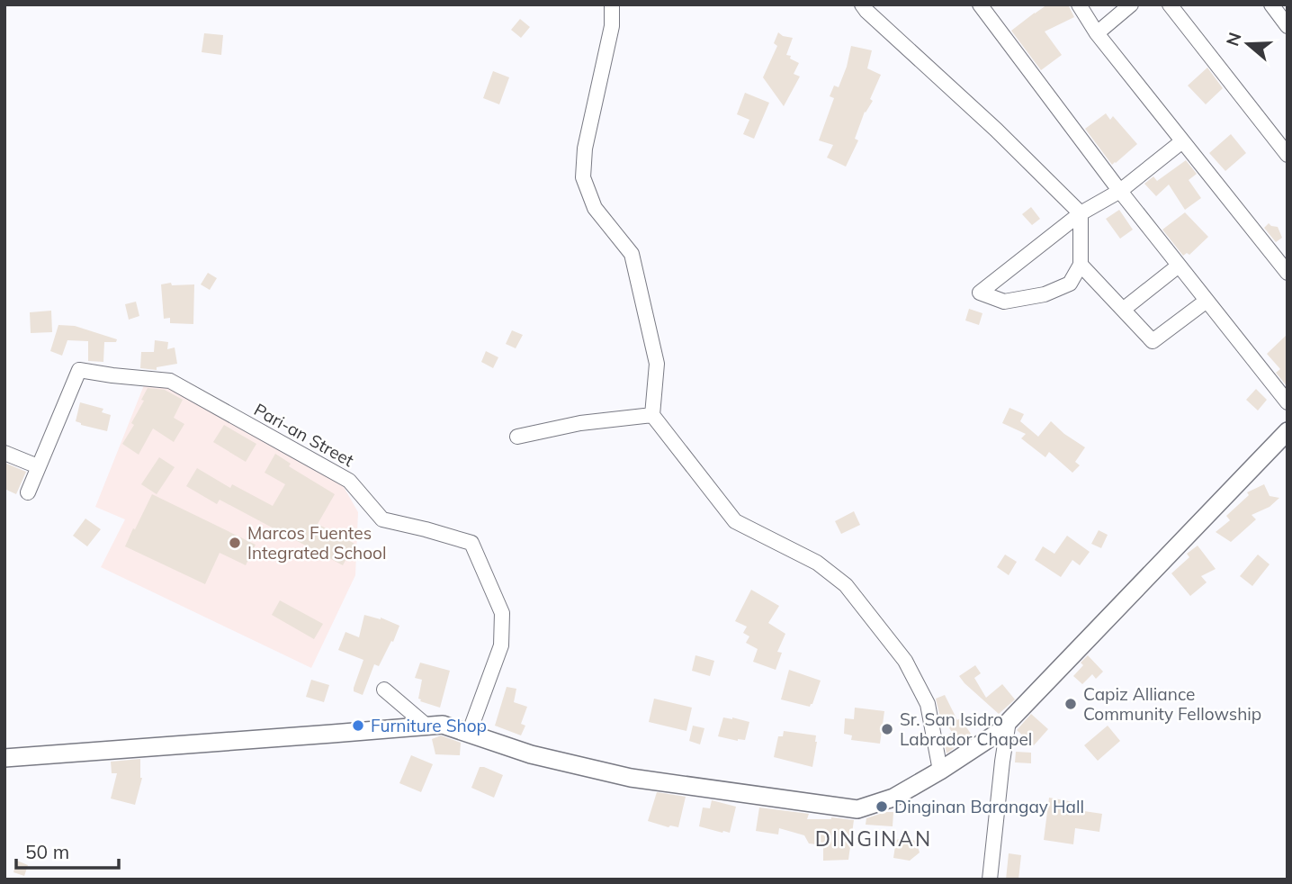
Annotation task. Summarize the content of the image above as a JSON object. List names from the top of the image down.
{
  "streets": {
    "street": ["Pari-an Street"]
  },
  "districts": ["DINGINAN"],
  "places": [
    "Marcos Fuentes Integrated School",
    "Capiz Alliance Community Fellowship",
    "Furniture Shop",
    "Sr. San Isidro Labrador Chapel",
    "Dinginan Barangay Hall"
  ],
  "scale_bar": "50 m",
  "north": "left"
}
